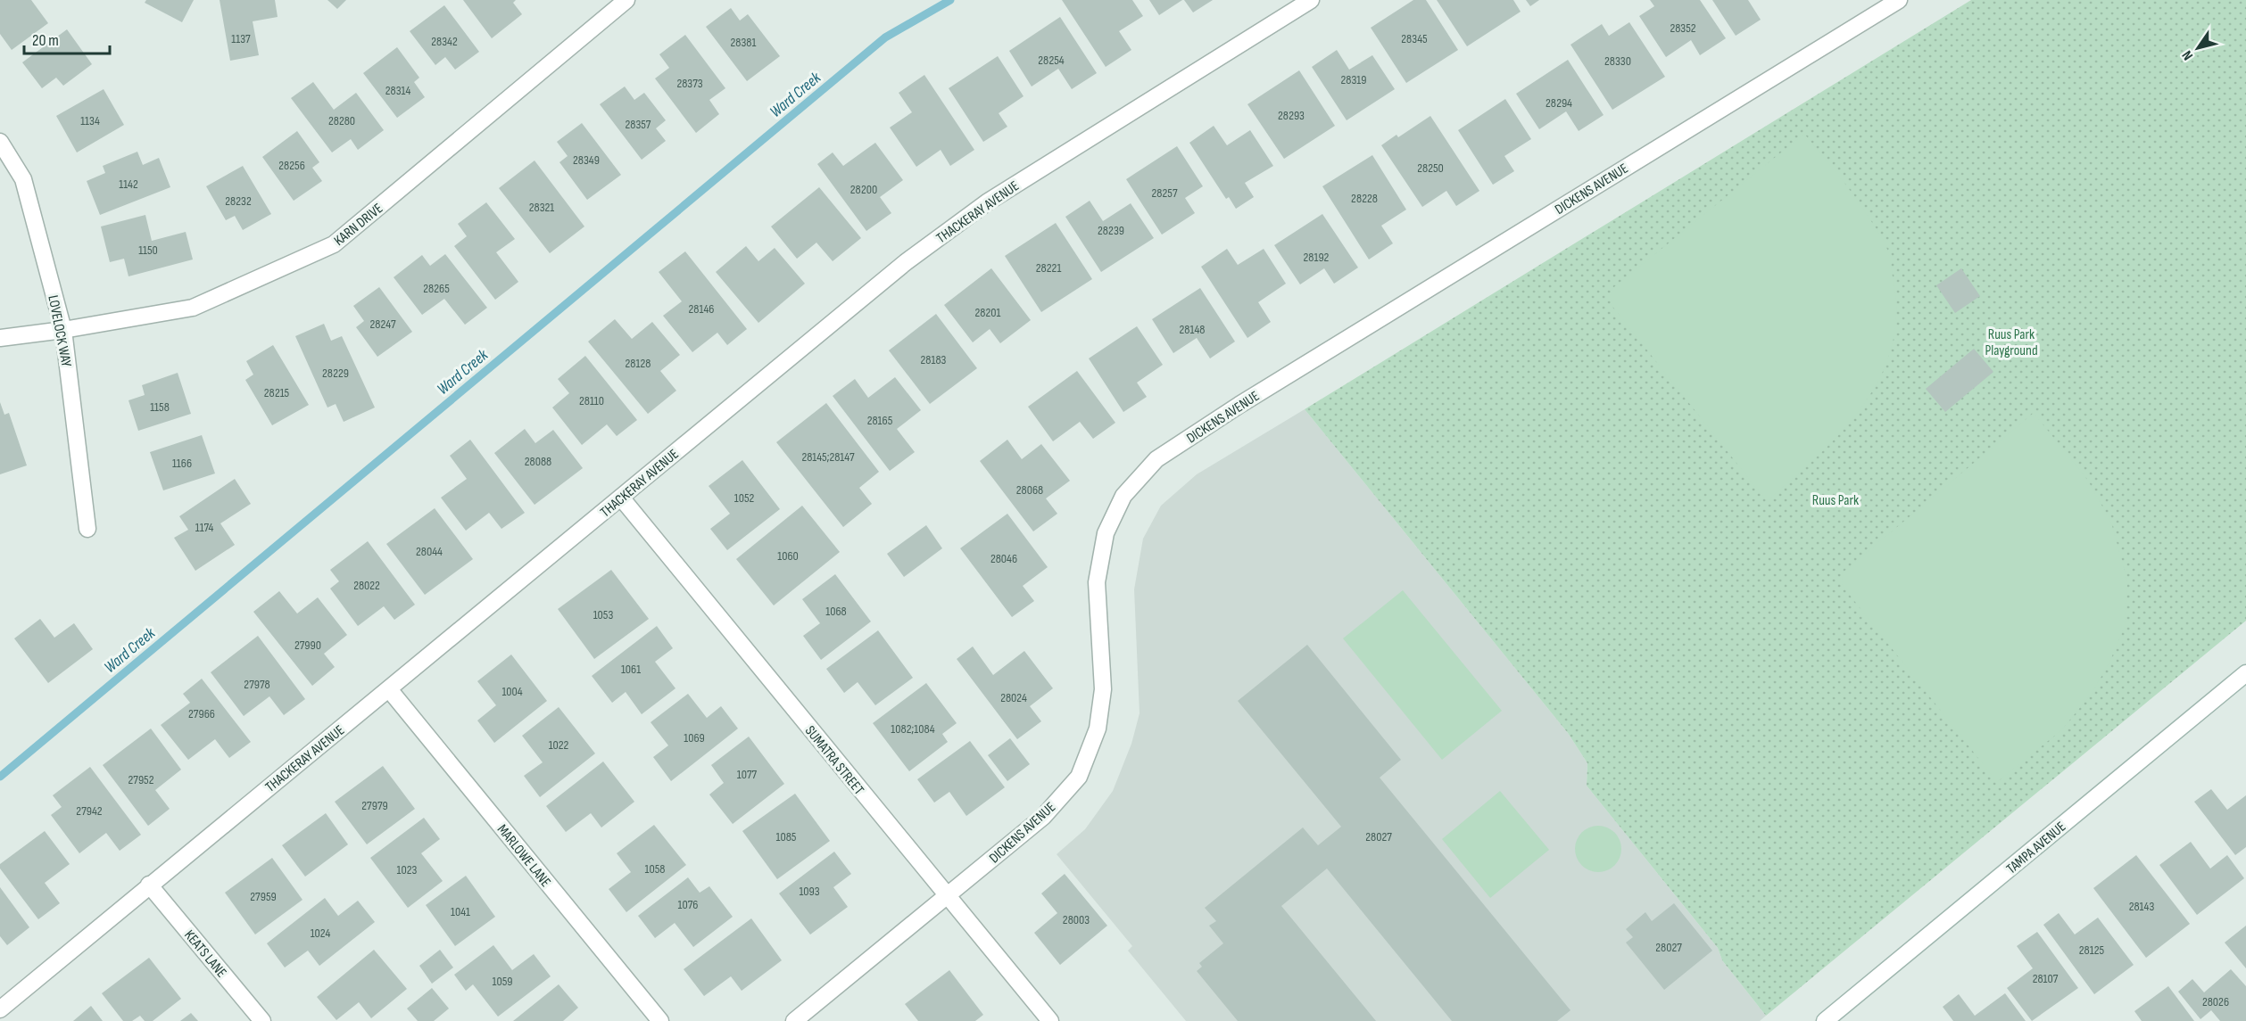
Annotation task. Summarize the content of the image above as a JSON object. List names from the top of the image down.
{
  "streets": {
    "street": [
      "DICKENS AVENUE",
      "THACKERAY AVENUE",
      "KARN DRIVE",
      "LOVELOCK WAY",
      "SUMATRA STREET",
      "TAMPA AVENUE",
      "MARLOWE LANE",
      "KEATS LANE"
    ]
  },
  "crossings": [
    ["DICKENS AVENUE", "SUMATRA STREET"],
    ["THACKERAY AVENUE", "SUMATRA STREET"],
    ["THACKERAY AVENUE", "MARLOWE LANE"],
    ["THACKERAY AVENUE", "KEATS LANE"],
    ["KARN DRIVE", "LOVELOCK WAY"]
  ],
  "water": ["Ward Creek"],
  "parks": ["Ruus Park Playground", "Ruus Park"],
  "house_numbers": [
    "28352",
    "1137",
    "28345",
    "28342",
    "28381",
    "28254",
    "28330",
    "28319",
    "28373",
    "28314",
    "28294",
    "28293",
    "1134",
    "28280",
    "28357",
    "28349",
    "28256",
    "28250",
    "1142",
    "28200",
    "28257",
    "28228",
    "28232",
    "28321",
    "28239",
    "1150",
    "28192",
    "28221",
    "28265",
    "28146",
    "28201",
    "28247",
    "28148",
    "28183",
    "28128",
    "28229",
    "28215",
    "28110",
    "1158",
    "28165",
    "28145;28147",
    "28088",
    "1166",
    "28068",
    "1052",
    "1174",
    "28044",
    "1060",
    "28046",
    "28022",
    "1068",
    "1053",
    "27990",
    "1061",
    "27978",
    "1004",
    "28024",
    "27966",
    "1082;1084",
    "1069",
    "1022",
    "1077",
    "27952",
    "27979",
    "27942",
    "1085",
    "28027",
    "1058",
    "1023",
    "1093",
    "27959",
    "1076",
    "28143",
    "1041",
    "28003",
    "1024",
    "28027",
    "28125",
    "28107",
    "1059",
    "28026"
  ],
  "scale_bar": "20 m",
  "north": "bottom left"
}
